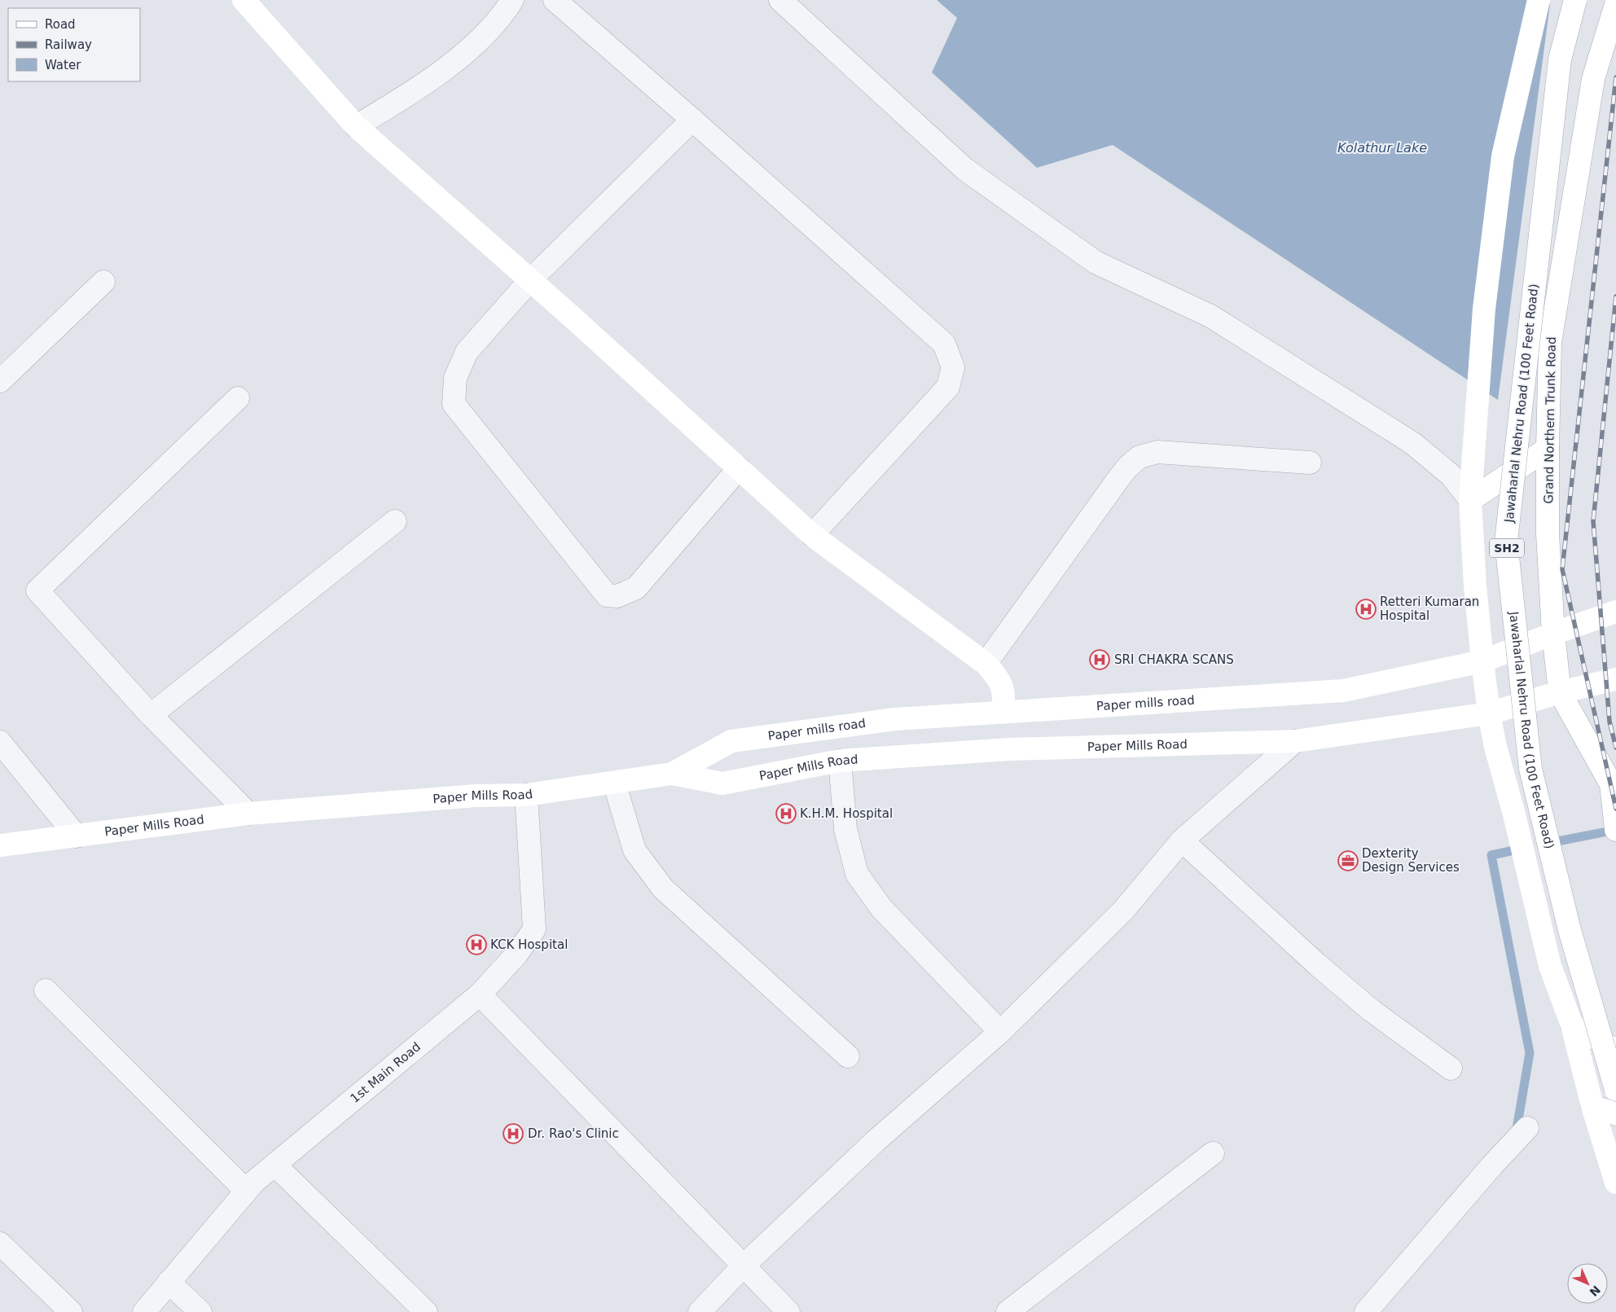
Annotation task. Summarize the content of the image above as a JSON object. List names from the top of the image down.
{
  "streets": {
    "main road": [
      "Jawaharlal Nehru Road (100 Feet Road)",
      "Grand Northern Trunk Road",
      "SH2",
      "Paper mills road",
      "Paper Mills Road"
    ],
    "street": ["1st Main Road"]
  },
  "crossings": [
    ["Grand Northern Trunk Road", "Paper mills road"],
    ["Grand Northern Trunk Road", "Paper Mills Road"],
    ["Paper mills road", "Paper Mills Road"],
    ["Paper Mills Road", "1st Main Road"]
  ],
  "water": ["Kolathur Lake"],
  "places": {
    "hospital": [
      "Retteri Kumaran Hospital",
      "SRI CHAKRA SCANS",
      "K.H.M. Hospital",
      "KCK Hospital",
      "Dr. Rao's Clinic"
    ],
    "office": ["Dexterity Design Services"]
  },
  "legend": ["Road", "Railway", "Water"],
  "north": "bottom right"
}
